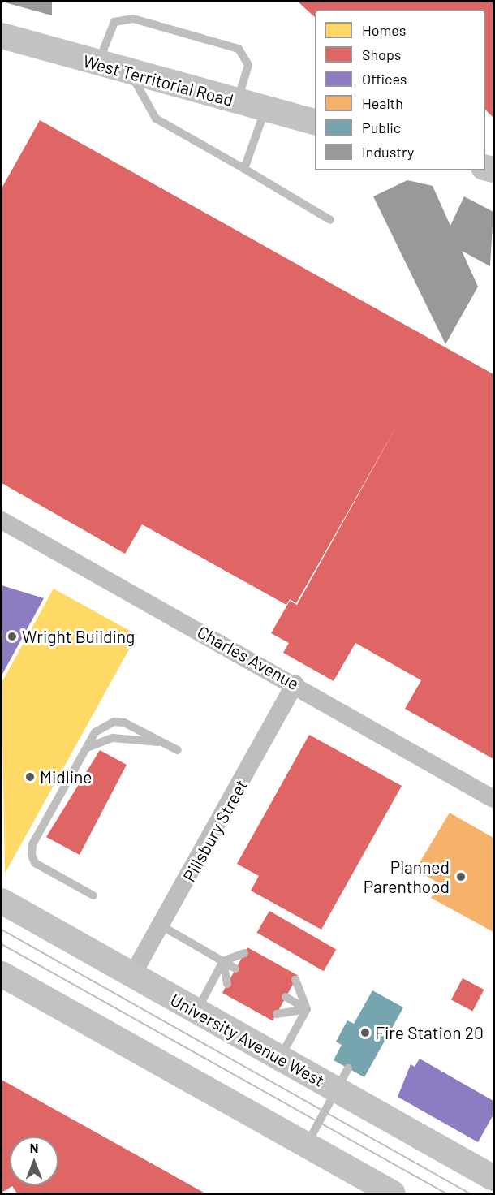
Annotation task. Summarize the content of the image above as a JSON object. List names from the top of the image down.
{
  "streets": {
    "main road": ["West Territorial Road", "University Avenue West"],
    "street": ["Charles Avenue", "Pillsbury Street"]
  },
  "crossings": [
    ["Charles Avenue", "Pillsbury Street"],
    ["Pillsbury Street", "University Avenue West"]
  ],
  "places": [
    "Wright Building",
    "Midline",
    "Planned Parenthood",
    "Fire Station 20"
  ],
  "legend": [
    "Homes",
    "Shops",
    "Offices",
    "Health",
    "Public",
    "Industry"
  ],
  "north": "top"
}
